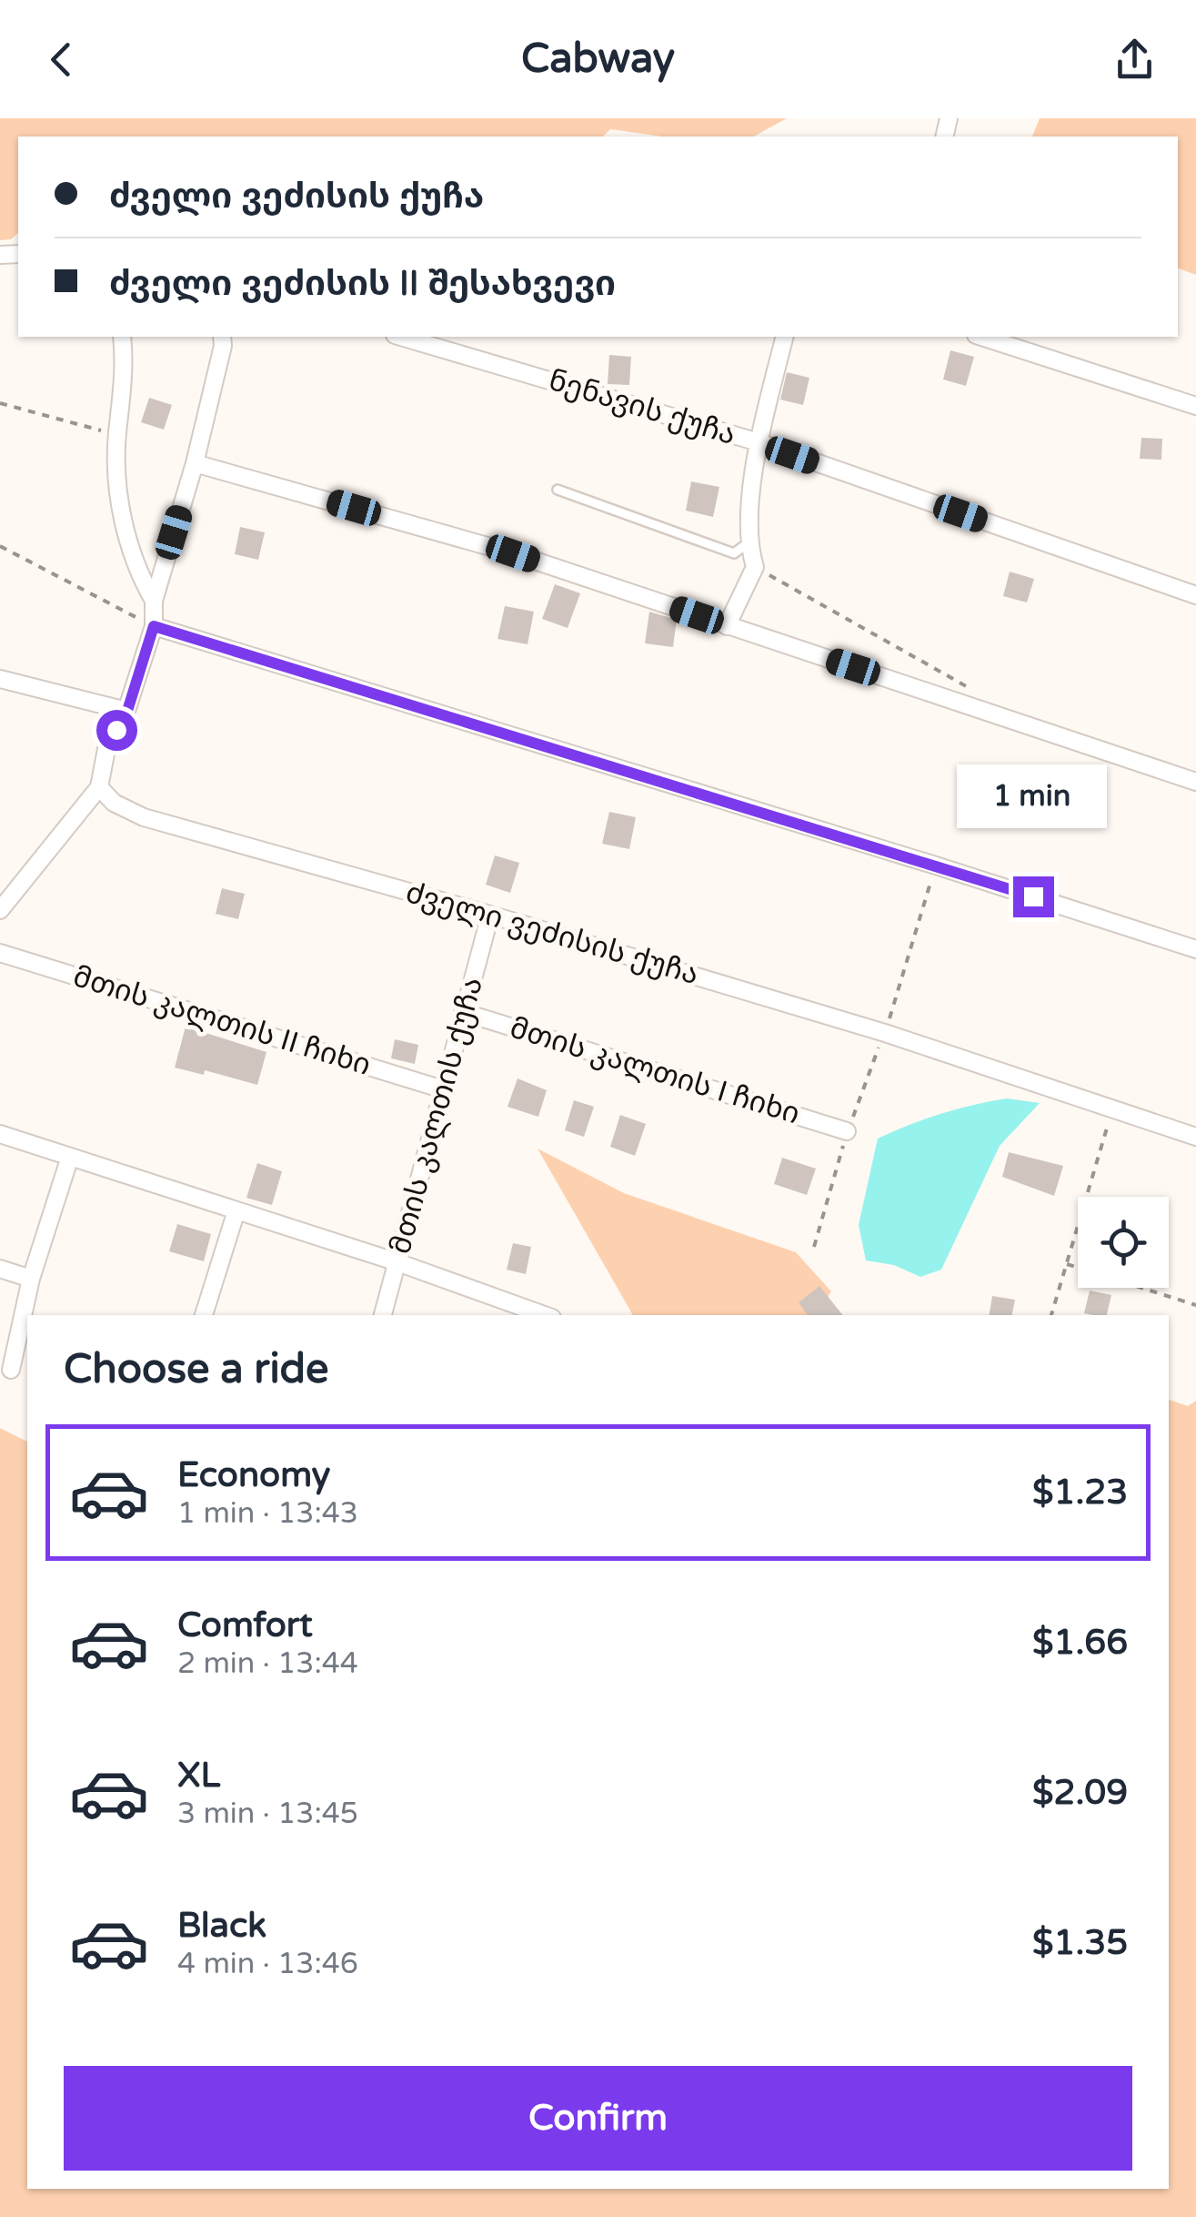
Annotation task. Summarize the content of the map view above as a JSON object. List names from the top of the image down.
{
  "streets": {
    "street": [
      "ნენავის ქუჩა",
      "ძველი ვეძისის ქუჩა",
      "მთის კალთის II ჩიხი",
      "მთის კალთის I ჩიხი",
      "მთის კალთის ქუჩა"
    ]
  },
  "crossings": [
    ["ძველი ვეძისის ქუჩა", "მთის კალთის ქუჩა"],
    ["მთის კალთის II ჩიხი", "მთის კალთის ქუჩა"],
    ["მთის კალთის I ჩიხი", "მთის კალთის ქუჩა"]
  ],
  "page": {
    "header": "Cabway",
    "banner": ["ძველი ვეძისის ქუჩა", "ძველი ვეძისის II შესახვევი"],
    "bubble": "1 min",
    "heading": "Choose a ride",
    "list": [
      {
        "name": "Economy",
        "note": "1 min · 13:43",
        "value": "$1.23"
      },
      {
        "name": "Comfort",
        "note": "2 min · 13:44",
        "value": "$1.66"
      },
      {
        "name": "XL",
        "note": "3 min · 13:45",
        "value": "$2.09"
      },
      {
        "name": "Black",
        "note": "4 min · 13:46",
        "value": "$1.35"
      }
    ],
    "buttons": "Confirm"
  }
}
